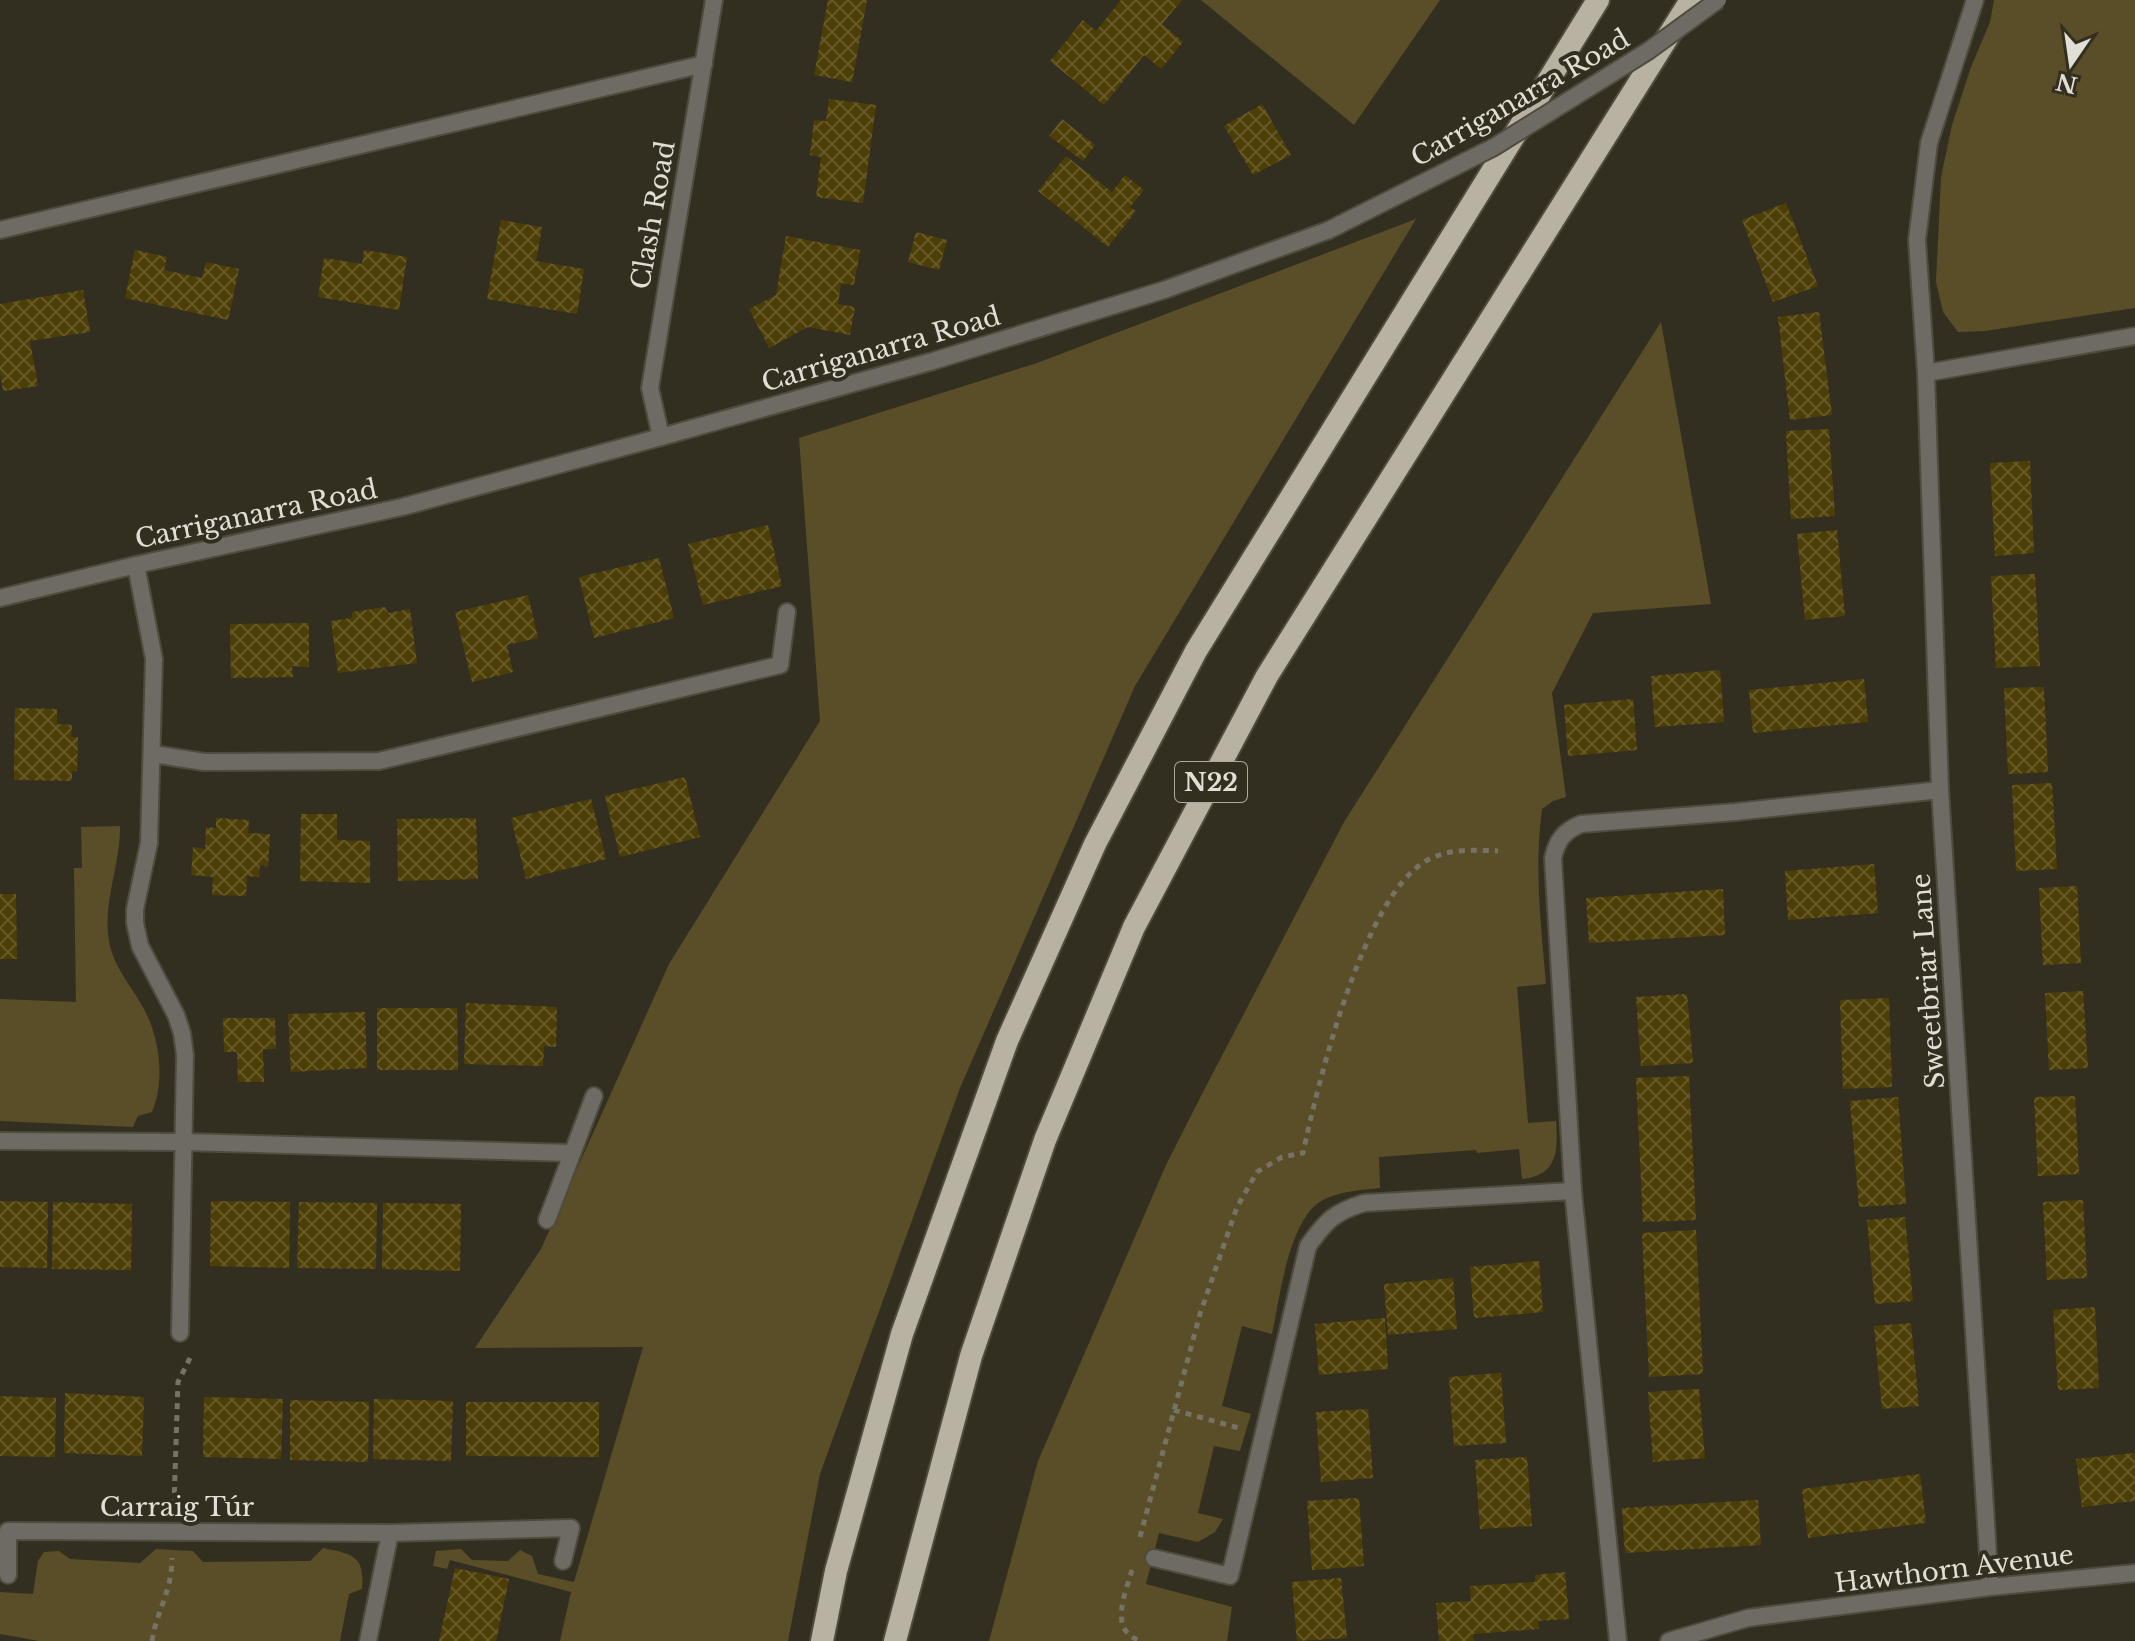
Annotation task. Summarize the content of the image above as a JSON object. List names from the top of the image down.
{
  "streets": {
    "highway": ["N22"],
    "street": [
      "Carriganarra Road",
      "Clash Road",
      "Sweetbriar Lane",
      "Carraig Túr",
      "Hawthorn Avenue"
    ]
  },
  "crossings": [
    ["Carriganarra Road", "Clash Road"],
    ["Sweetbriar Lane", "Hawthorn Avenue"]
  ],
  "north": "bottom"
}
